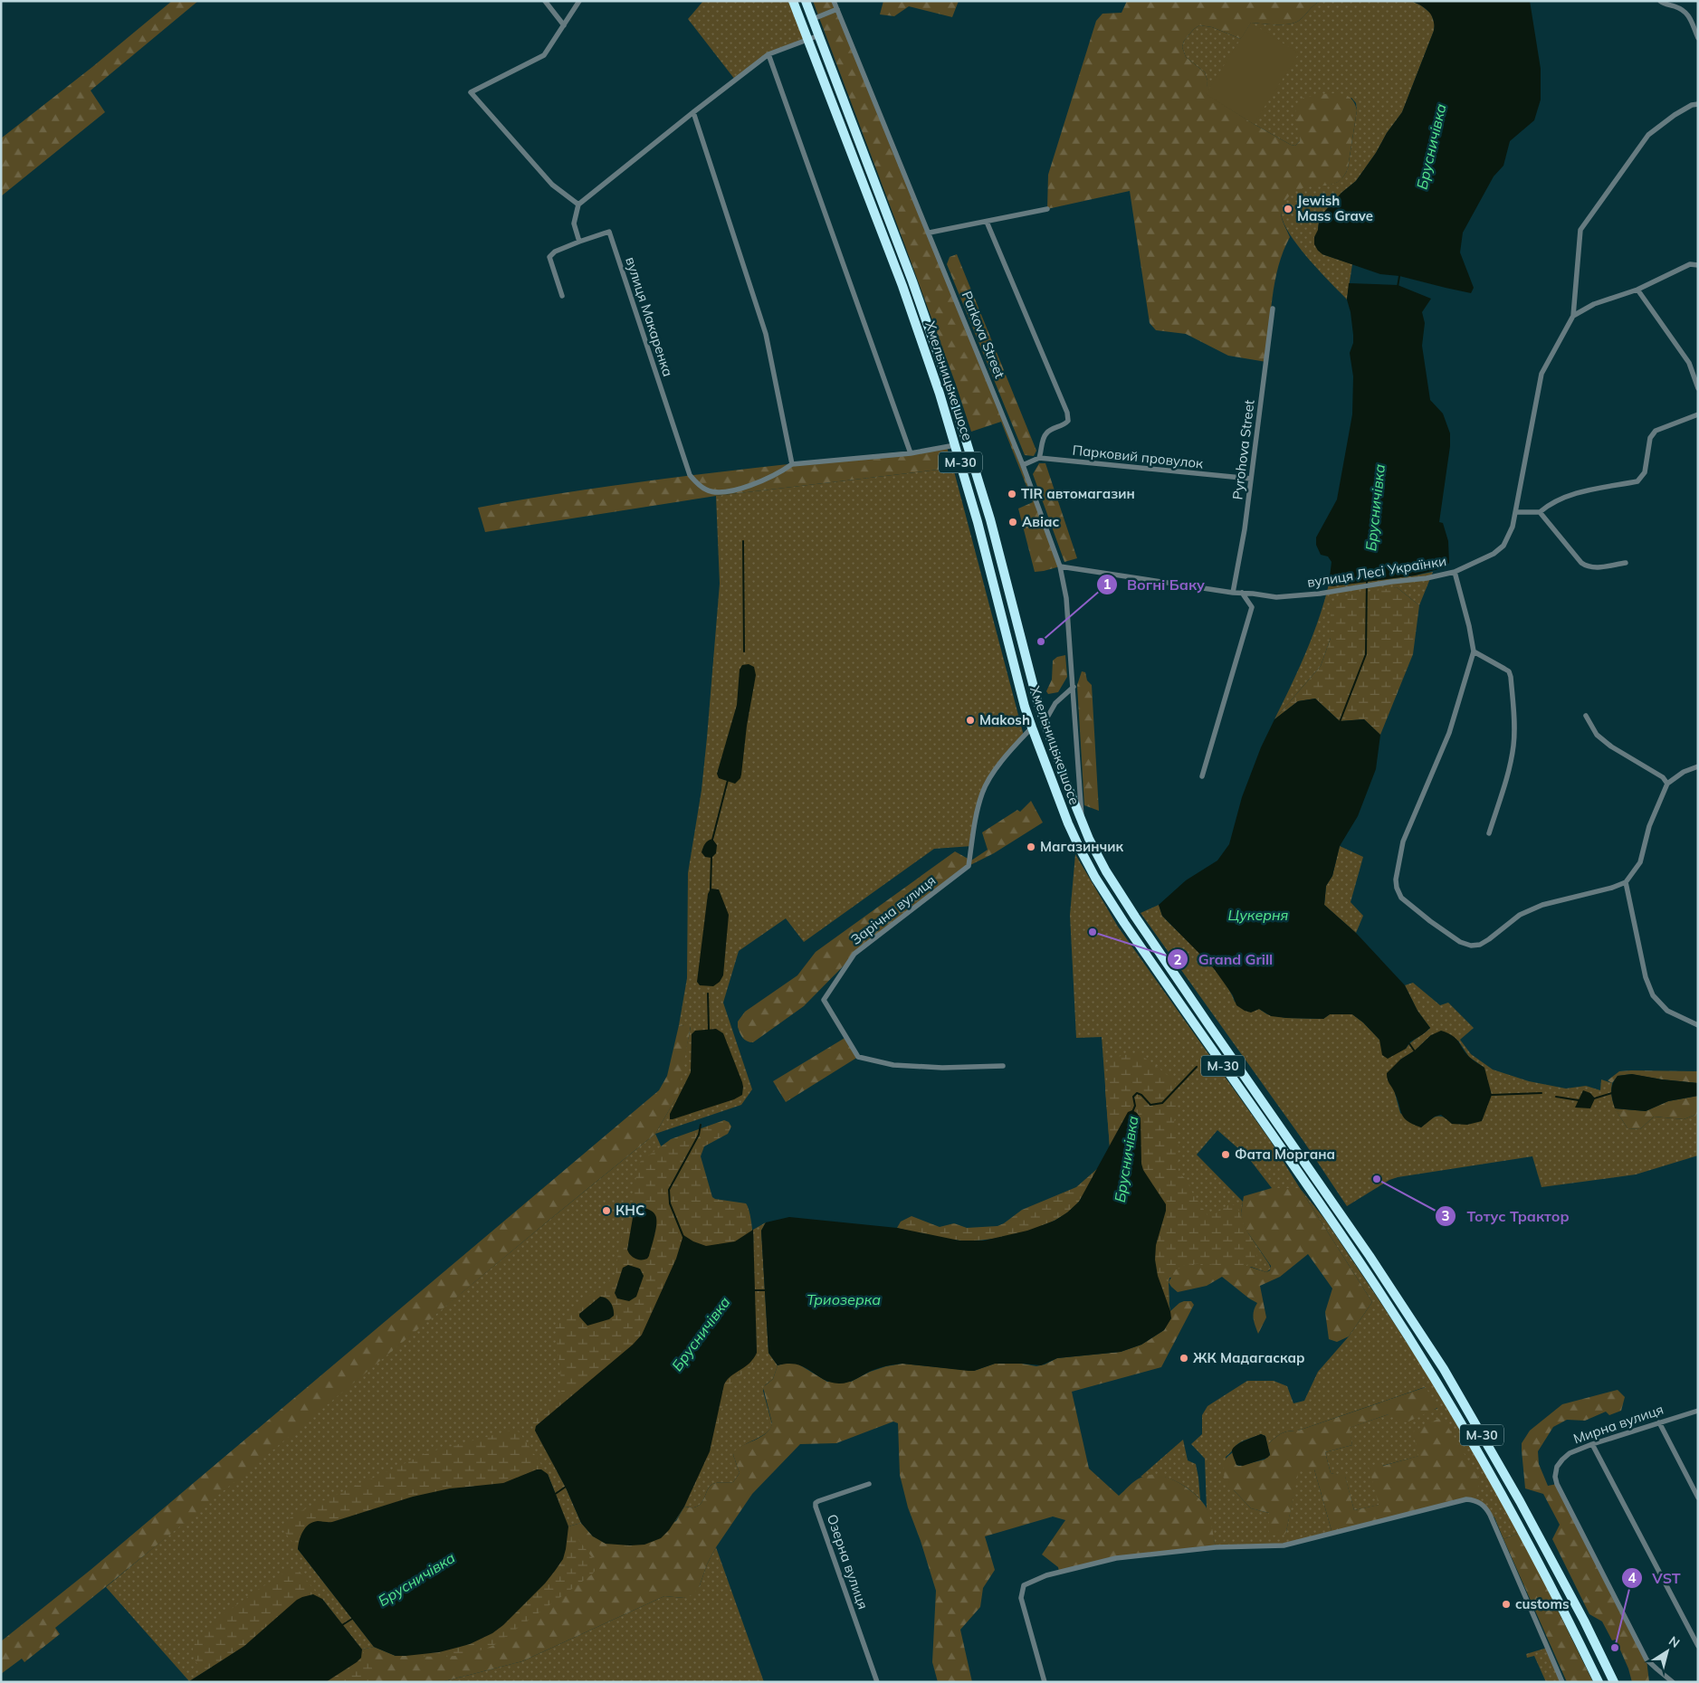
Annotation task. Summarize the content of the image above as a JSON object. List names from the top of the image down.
{
  "streets": {
    "highway": ["Хмельницьке шосе", "М-30"],
    "street": [
      "вулиця Макаренка",
      "Parkova Street",
      "Pyrohova Street",
      "Парковий провулок",
      "вулиця Лесі Українки",
      "Зарічна вулиця",
      "Мирна вулиця",
      "Озерна вулиця"
    ]
  },
  "crossings": [
    ["Parkova Street", "Хмельницьке шосе"],
    ["Parkova Street", "Парковий провулок"],
    ["Parkova Street", "вулиця Лесі Українки"],
    ["Хмельницьке шосе", "Зарічна вулиця"],
    ["Pyrohova Street", "Парковий провулок"],
    ["Pyrohova Street", "вулиця Лесі Українки"]
  ],
  "water": ["Брусничівка", "Цукерня", "Триозерка"],
  "places": [
    "Jewish Mass Grave",
    "TIR автомагазин",
    "Авіас",
    "Вогні Баку",
    "Makosh",
    "Магазинчик",
    "Grand Grill",
    "Фата Моргана",
    "Тотус Трактор",
    "КНС",
    "ЖК Мадагаскар",
    "customs",
    "VST"
  ],
  "north": "top right"
}
